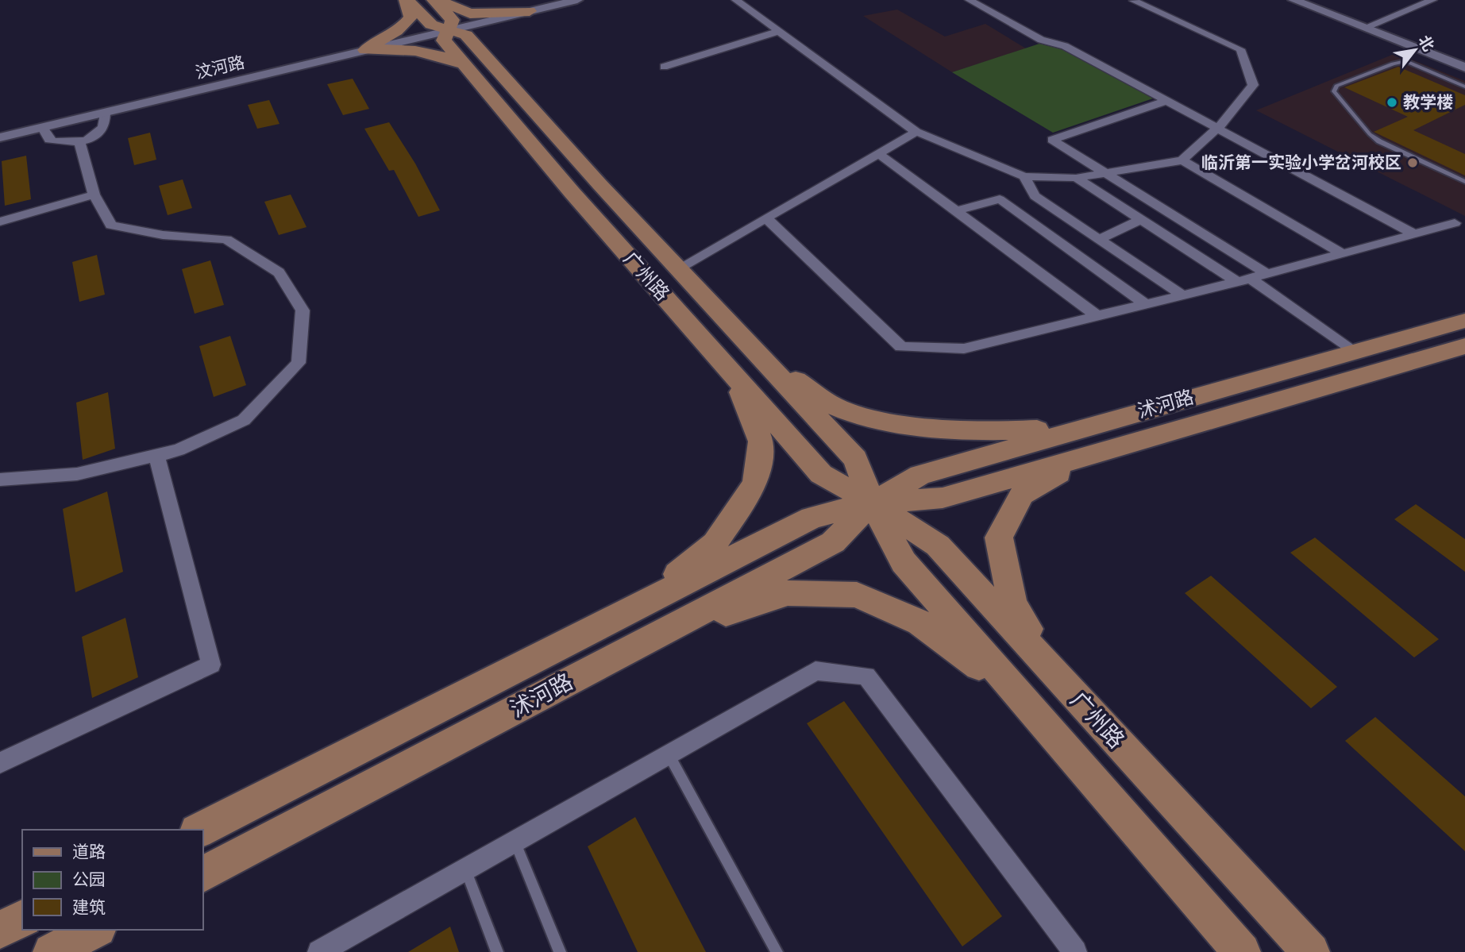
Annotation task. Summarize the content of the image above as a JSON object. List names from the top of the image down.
{
  "streets": {
    "main road": ["广州路", "沭河路"],
    "street": ["汶河路"]
  },
  "crossings": [
    ["汶河路", "广州路"],
    ["广州路", "沭河路"]
  ],
  "places": ["教学楼", "临沂第一实验小学岔河校区"],
  "legend": ["道路", "公园", "建筑"],
  "north": "top right"
}
